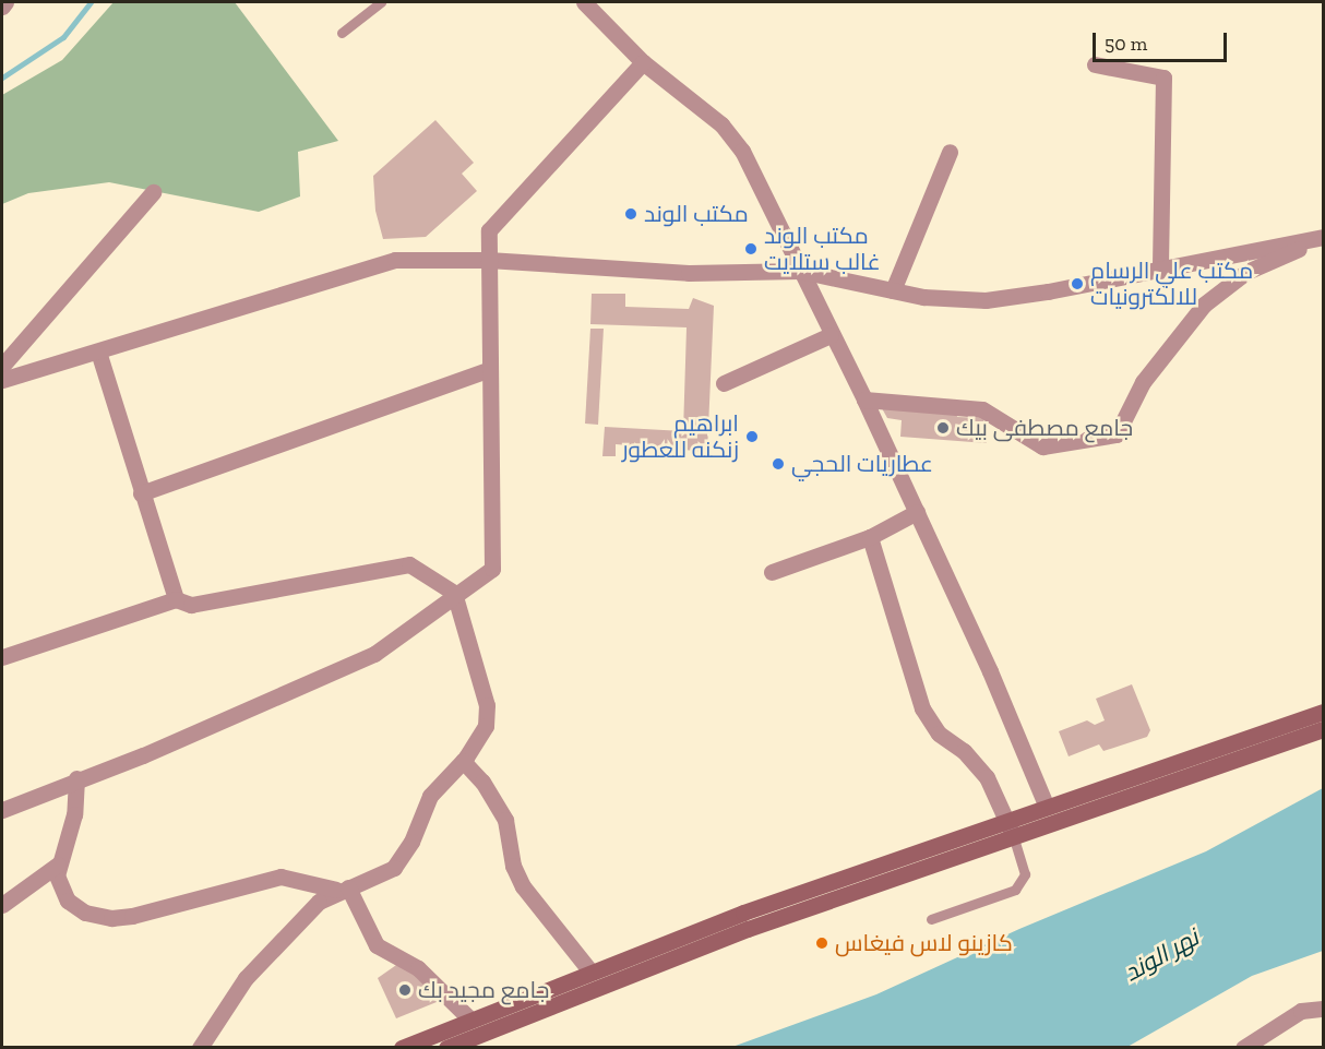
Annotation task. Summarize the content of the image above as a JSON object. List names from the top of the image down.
{
  "water": ["نهر الوند"],
  "places": [
    "مكتب الوند",
    "مكتب الوند غالب ستلايت",
    "مكتب علي الرسام للالكترونيات",
    "جامع مصطفى بيك",
    "ابراهيم زنكنه للعطور",
    "عطاريات الحجي",
    "كازينو لاس فيغاس",
    "جامع مجيد بك"
  ],
  "scale_bar": "50 m"
}
